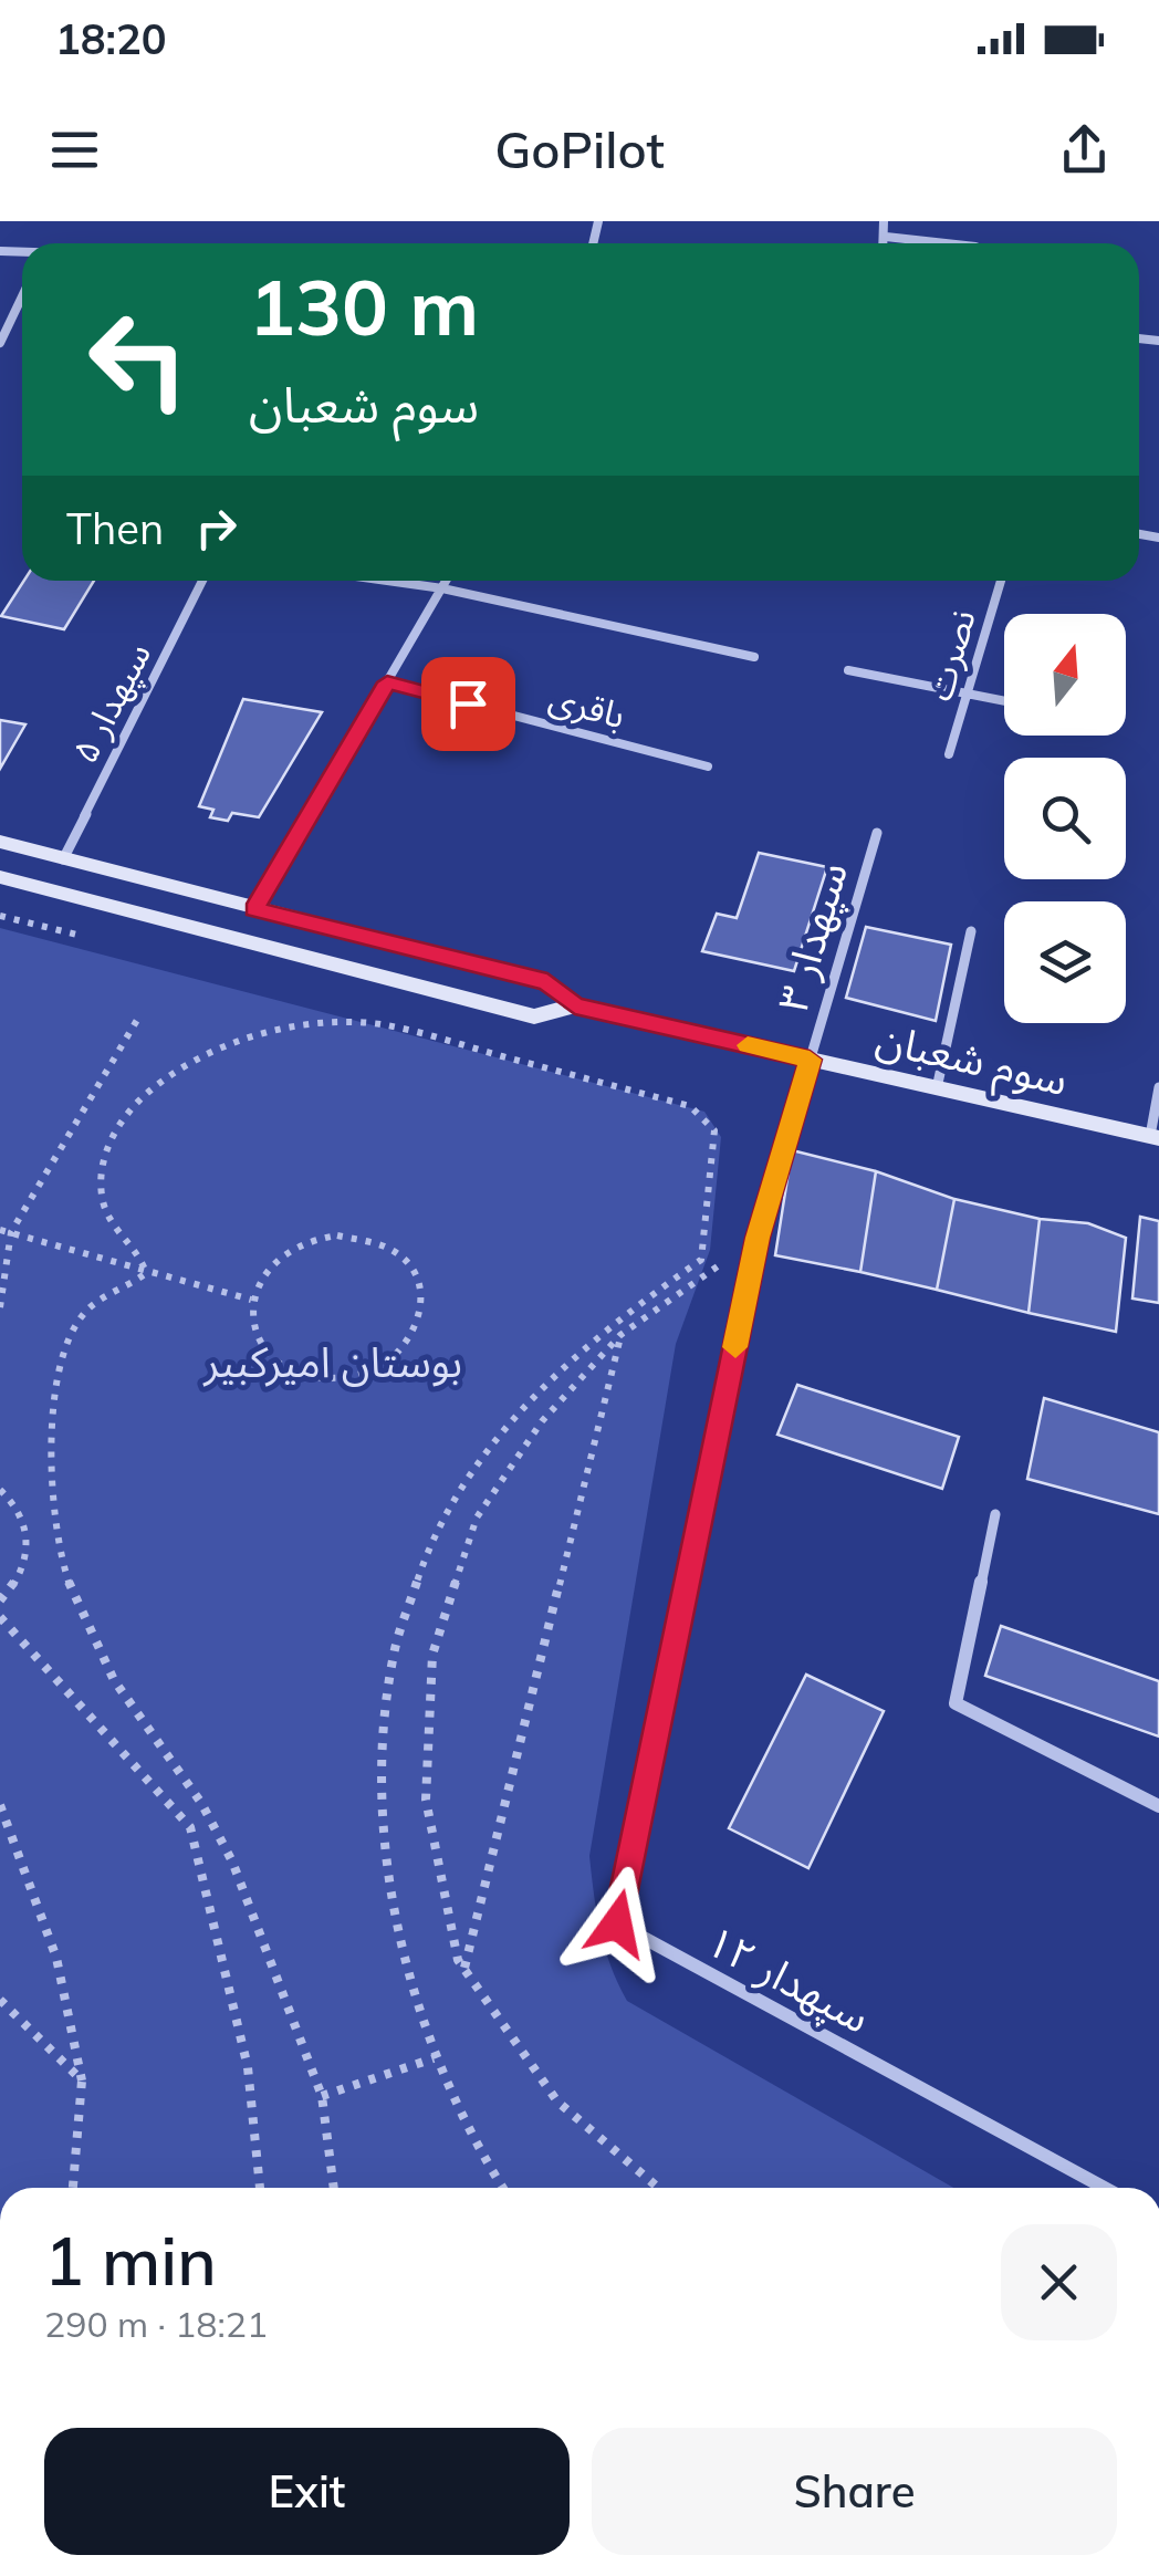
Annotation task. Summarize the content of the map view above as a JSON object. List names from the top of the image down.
{
  "streets": {
    "street": [
      "نصرت",
      "سپهدار ۵",
      "باقری",
      "سپهدار ۳",
      "سوم شعبان",
      "سپهدار ۱۲"
    ]
  },
  "crossings": [
    ["سپهدار ۵", "سوم شعبان"],
    ["سپهدار ۳", "سوم شعبان"],
    ["سپهدار ۳", "سپهدار ۱۲"],
    ["سوم شعبان", "سپهدار ۱۲"]
  ],
  "parks": ["بوستان امیرکبیر"],
  "north": "top",
  "page": {
    "status": "18:20",
    "header": "GoPilot",
    "turn": ["130 m", "سوم شعبان"],
    "then": "Then",
    "heading": ["1 min", "290 m · 18:21"],
    "buttons": ["Exit", "Share"]
  }
}
